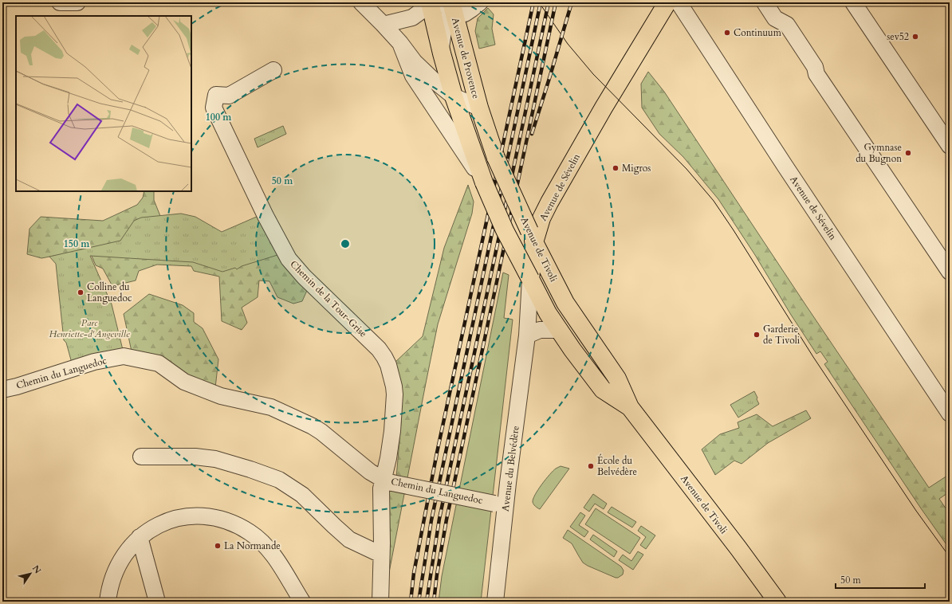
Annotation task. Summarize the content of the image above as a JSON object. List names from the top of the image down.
{
  "streets": {
    "main road": [
      "Avenue de Provence",
      "Avenue de Sévelin",
      "Avenue de Tivoli",
      "Avenue du Belvédère"
    ],
    "street": ["Chemin de la Tour-Grise", "Chemin du Languedoc"]
  },
  "crossings": [
    ["Avenue de Provence", "Avenue de Tivoli"],
    ["Avenue de Sévelin", "Avenue de Tivoli"],
    ["Avenue de Sévelin", "Avenue du Belvédère"],
    ["Avenue de Tivoli", "Avenue du Belvédère"],
    ["Chemin de la Tour-Grise", "Chemin du Languedoc"],
    ["Chemin du Languedoc", "Avenue du Belvédère"]
  ],
  "parks": ["Parc Henriette-d'Angeville"],
  "places": [
    "Continuum",
    "sev52",
    "Gymnase du Bugnon",
    "Migros",
    "Colline du Languedoc",
    "Garderie de Tivoli",
    "École du Belvédère",
    "La Normande"
  ],
  "scale_bar": "50 m",
  "north": "top right",
  "rings": ["100 m", "50 m", "150 m"]
}
